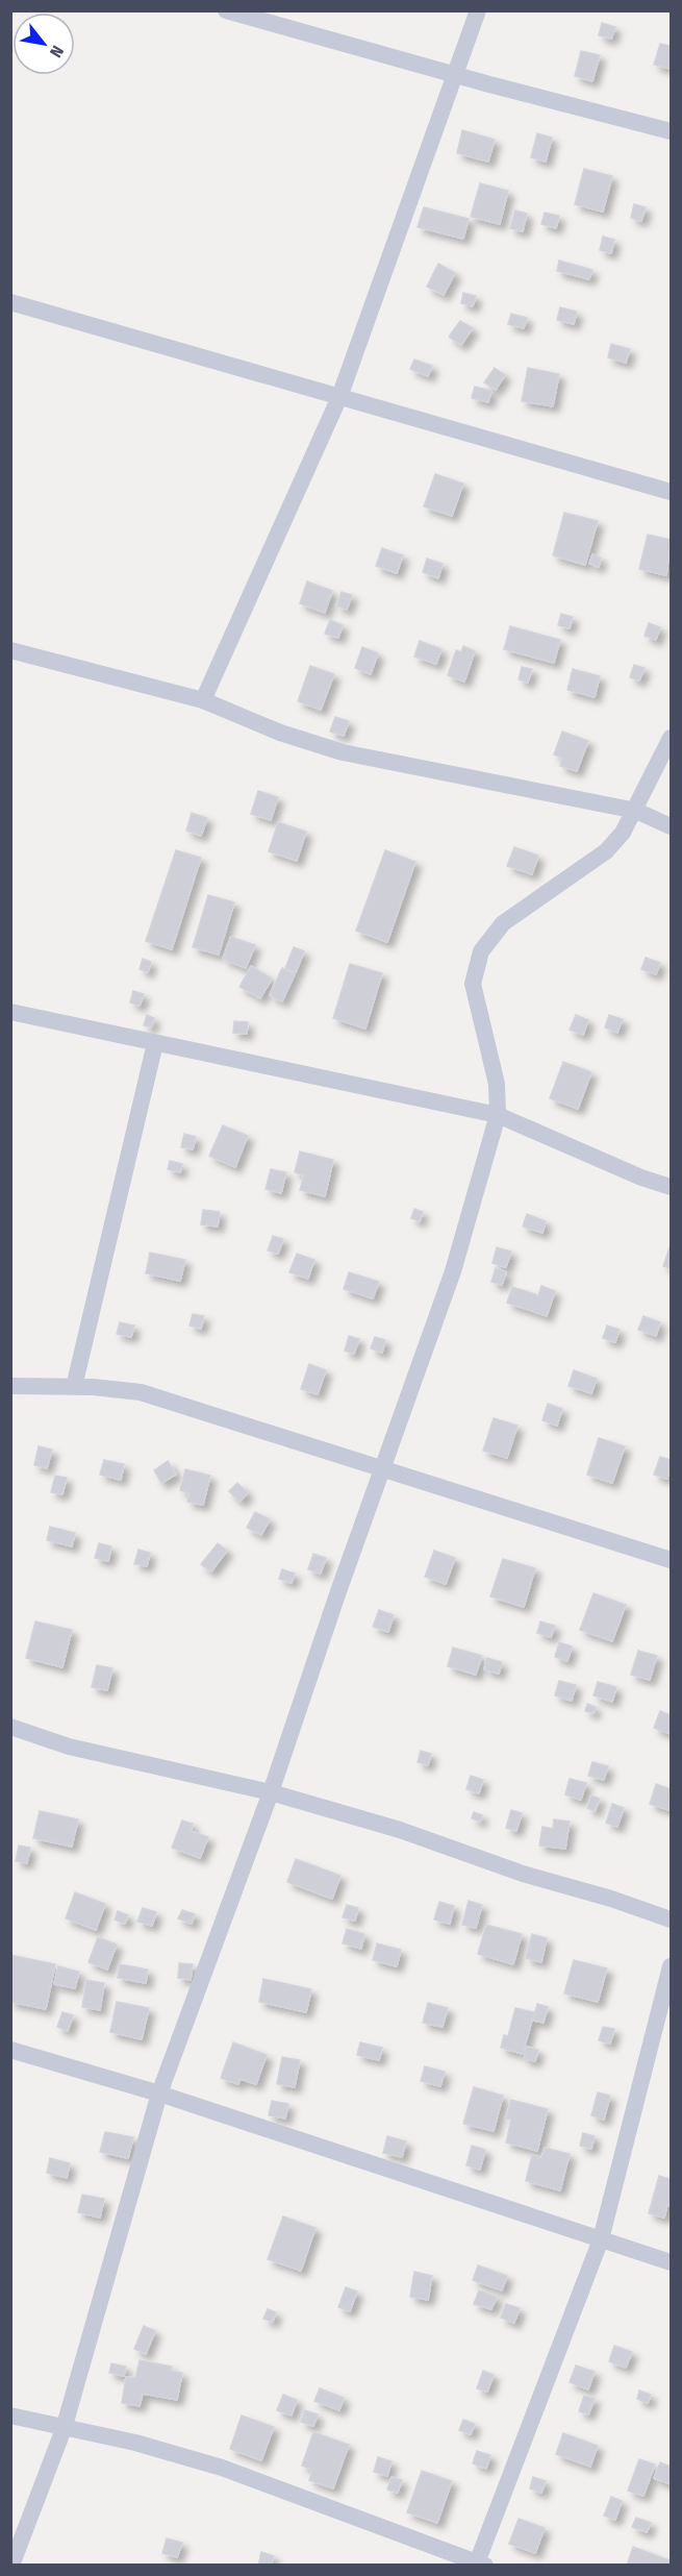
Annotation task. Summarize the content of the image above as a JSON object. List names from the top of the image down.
{
  "north": "bottom right"
}
